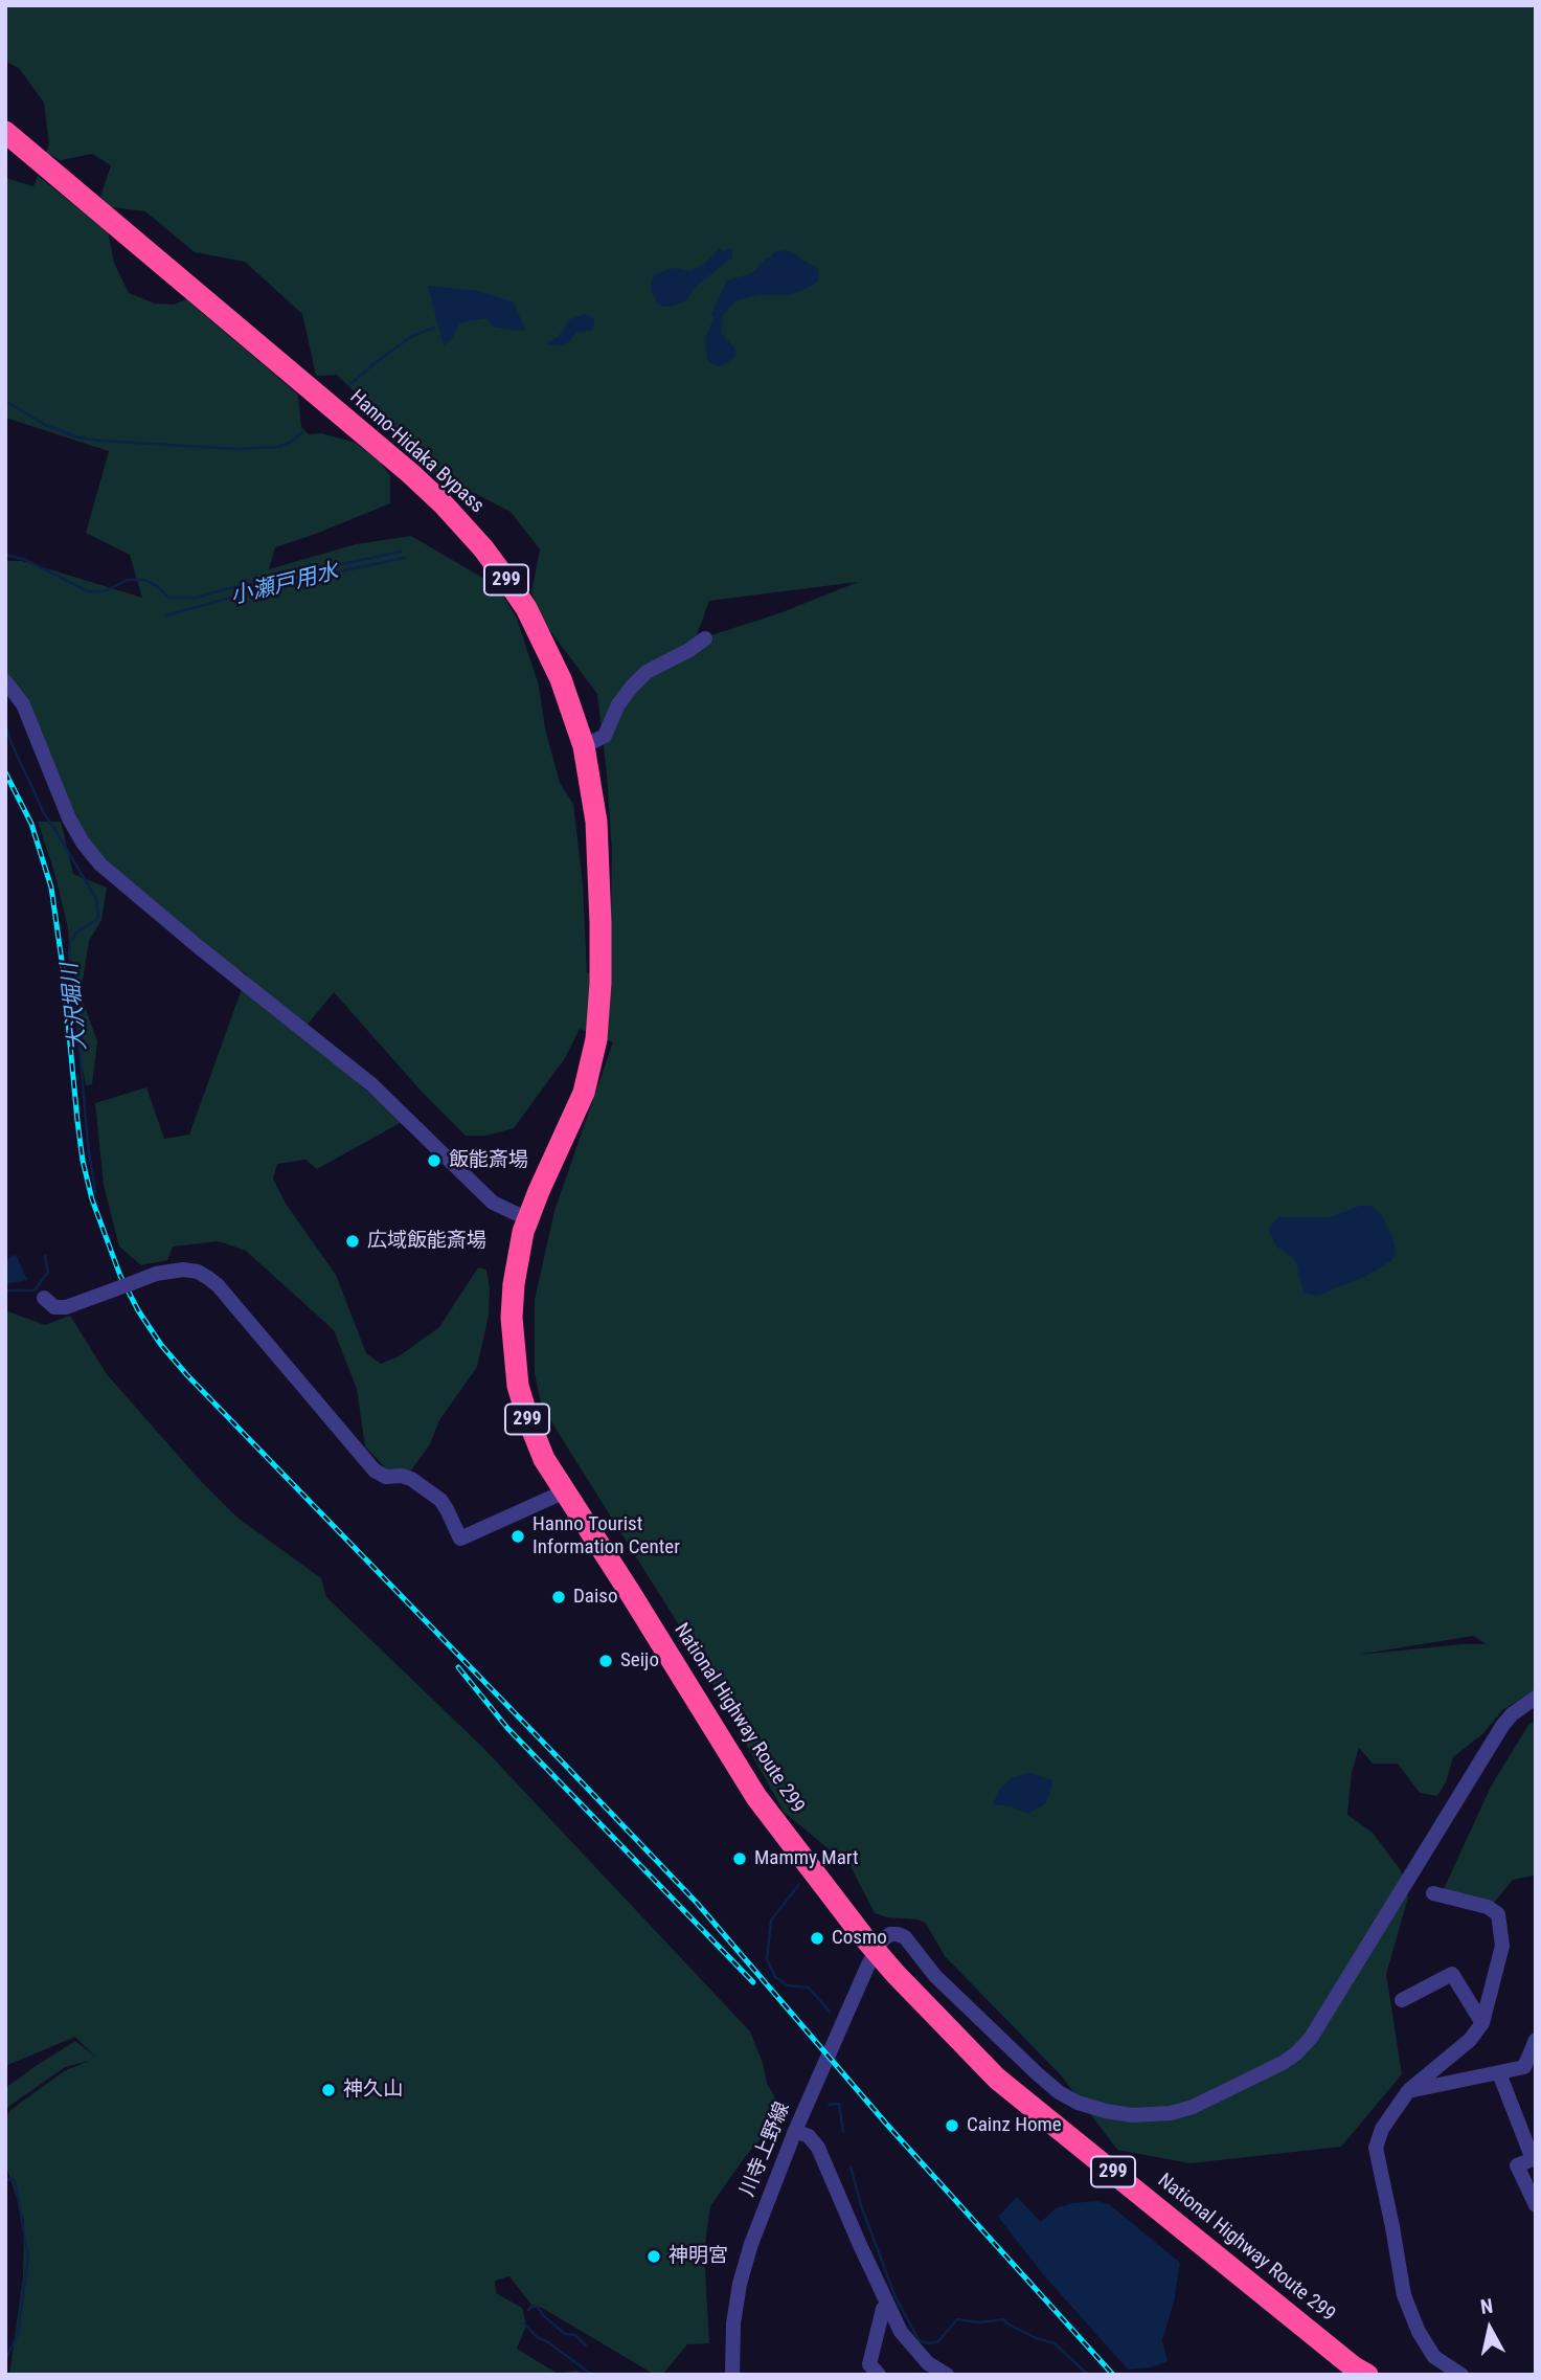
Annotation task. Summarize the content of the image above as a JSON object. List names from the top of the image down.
{
  "streets": {
    "highway": ["Hanno-Hidaka Bypass", "299", "National Highway Route 299"],
    "street": ["川寺上野線"]
  },
  "crossings": [
    ["Hanno-Hidaka Bypass", "National Highway Route 299"],
    ["National Highway Route 299", "川寺上野線"]
  ],
  "water": ["小瀬戸用水", "大沢堀川"],
  "places": [
    "飯能斎場",
    "広域飯能斎場",
    "Hanno Tourist Information Center",
    "Daiso",
    "Seijo",
    "Mammy Mart",
    "Cosmo",
    "神久山",
    "Cainz Home",
    "神明宮"
  ],
  "north": "top"
}
